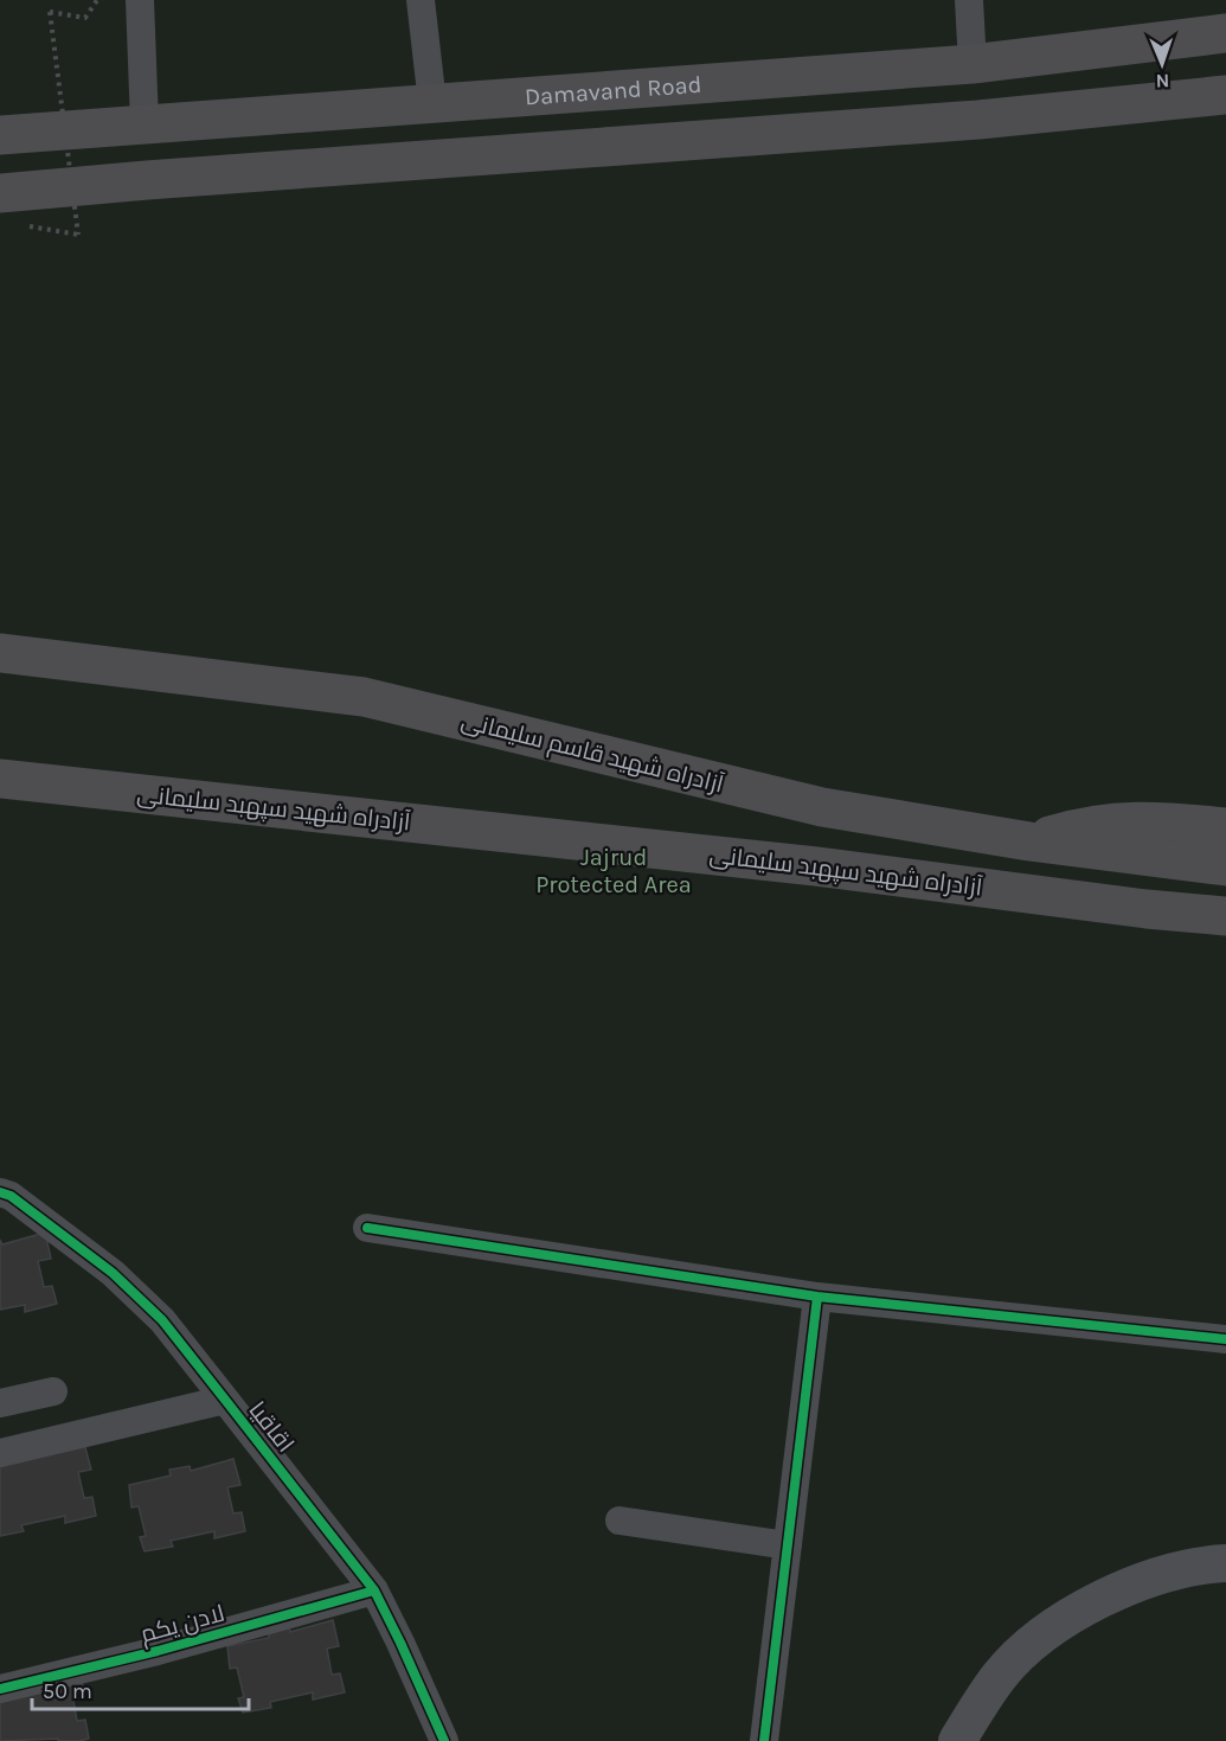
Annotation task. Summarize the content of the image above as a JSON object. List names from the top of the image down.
{
  "streets": {
    "highway": ["Damavand Road", "آزادراه شهید قاسم سلیمانی", "آزادراه شهید سپهبد سلیمانی"],
    "street": ["اقاقیا", "لادن یکم"]
  },
  "crossings": [
    ["اقاقیا", "لادن یکم"]
  ],
  "parks": ["Jajrud Protected Area"],
  "scale_bar": "50 m",
  "north": "bottom"
}
